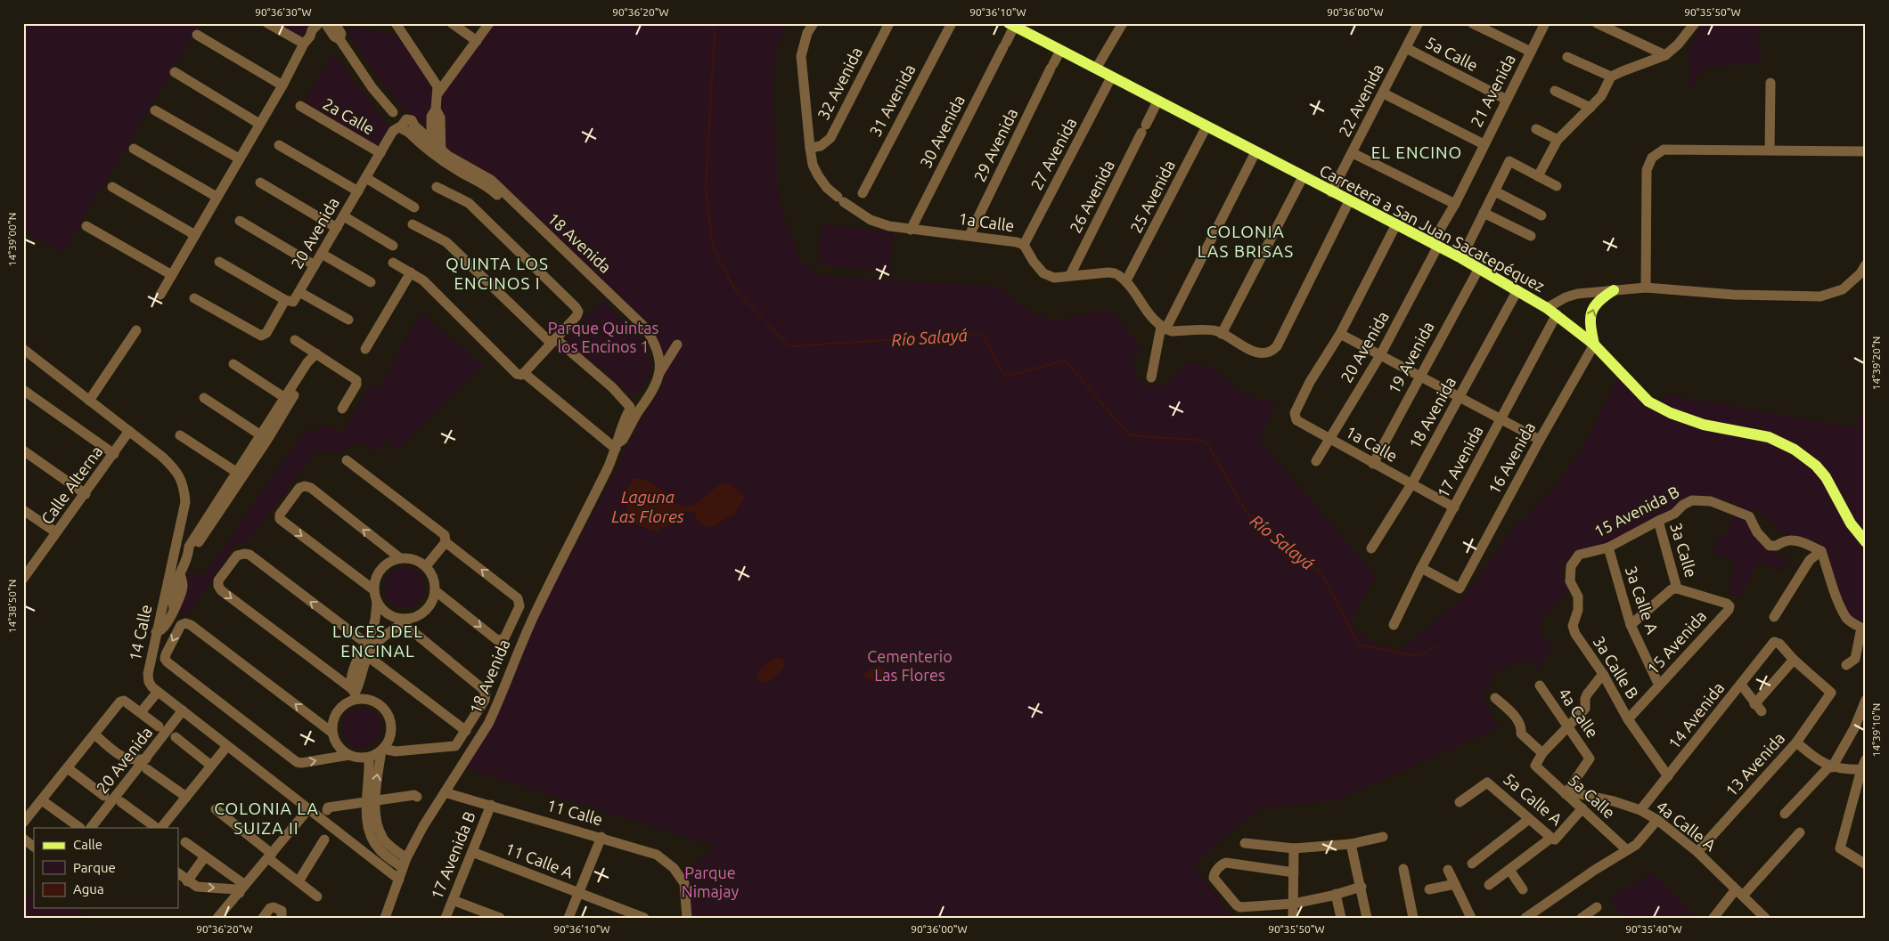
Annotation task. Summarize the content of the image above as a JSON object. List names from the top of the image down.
{
  "streets": {
    "main road": ["Carretera a San Juan Sacatepéquez"],
    "street": [
      "5a Calle",
      "32 Avenida",
      "21 Avenida",
      "31 Avenida",
      "22 Avenida",
      "2a Calle",
      "30 Avenida",
      "29 Avenida",
      "27 Avenida",
      "26 Avenida",
      "25 Avenida",
      "1a Calle",
      "20 Avenida",
      "18 Avenida",
      "19 Avenida",
      "16 Avenida",
      "17 Avenida",
      "Calle Alterna",
      "15 Avenida B",
      "3a Calle",
      "3a Calle A",
      "14 Calle",
      "15 Avenida",
      "3a Calle B",
      "4a Calle",
      "14 Avenida",
      "13 Avenida",
      "5a Calle A",
      "11 Calle",
      "4a Calle A",
      "17 Avenida B",
      "11 Calle A"
    ]
  },
  "crossings": [
    ["5a Calle", "21 Avenida"],
    ["5a Calle", "22 Avenida"],
    ["5a Calle", "4a Calle"],
    ["5a Calle", "4a Calle A"],
    ["32 Avenida", "1a Calle"],
    ["21 Avenida", "Carretera a San Juan Sacatepéquez"],
    ["21 Avenida", "20 Avenida"],
    ["22 Avenida", "Carretera a San Juan Sacatepéquez"],
    ["2a Calle", "20 Avenida"],
    ["30 Avenida", "1a Calle"],
    ["30 Avenida", "Carretera a San Juan Sacatepéquez"],
    ["29 Avenida", "1a Calle"],
    ["29 Avenida", "Carretera a San Juan Sacatepéquez"],
    ["27 Avenida", "1a Calle"],
    ["27 Avenida", "Carretera a San Juan Sacatepéquez"],
    ["26 Avenida", "1a Calle"],
    ["26 Avenida", "Carretera a San Juan Sacatepéquez"],
    ["25 Avenida", "1a Calle"],
    ["25 Avenida", "Carretera a San Juan Sacatepéquez"],
    ["1a Calle", "20 Avenida"],
    ["1a Calle", "18 Avenida"],
    ["1a Calle", "19 Avenida"],
    ["1a Calle", "17 Avenida"],
    ["Carretera a San Juan Sacatepéquez", "20 Avenida"],
    ["Carretera a San Juan Sacatepéquez", "18 Avenida"],
    ["Carretera a San Juan Sacatepéquez", "19 Avenida"],
    ["Carretera a San Juan Sacatepéquez", "16 Avenida"],
    ["Carretera a San Juan Sacatepéquez", "17 Avenida"],
    ["20 Avenida", "18 Avenida"],
    ["20 Avenida", "14 Calle"],
    ["18 Avenida", "14 Calle"],
    ["18 Avenida", "11 Calle"],
    ["16 Avenida", "17 Avenida"],
    ["Calle Alterna", "14 Calle"],
    ["15 Avenida B", "3a Calle"],
    ["15 Avenida B", "3a Calle A"],
    ["15 Avenida B", "3a Calle B"],
    ["3a Calle", "15 Avenida"],
    ["3a Calle A", "15 Avenida"],
    ["15 Avenida", "3a Calle B"],
    ["3a Calle B", "14 Avenida"],
    ["4a Calle", "4a Calle A"],
    ["14 Avenida", "13 Avenida"],
    ["14 Avenida", "4a Calle A"],
    ["13 Avenida", "4a Calle A"],
    ["11 Calle", "17 Avenida B"],
    ["17 Avenida B", "11 Calle A"]
  ],
  "districts": [
    "EL ENCINO",
    "COLONIA LAS BRISAS",
    "QUINTA LOS ENCINOS I",
    "LUCES DEL ENCINAL",
    "COLONIA LA SUIZA II"
  ],
  "water": ["Río Salayá", "Laguna Las Flores"],
  "parks": ["Parque Quintas los Encinos 1", "Cementerio Las Flores", "Parque Nimajay"],
  "legend": ["Calle", "Parque", "Agua"],
  "coordinates": [
    "90°36'30\"W",
    "90°36'20\"W",
    "90°36'10\"W",
    "90°36'00\"W",
    "90°35'50\"W",
    "14°39'00\"N",
    "14°39'20\"N",
    "14°38'50\"N",
    "14°39'10\"N",
    "90°35'40\"W"
  ]
}
